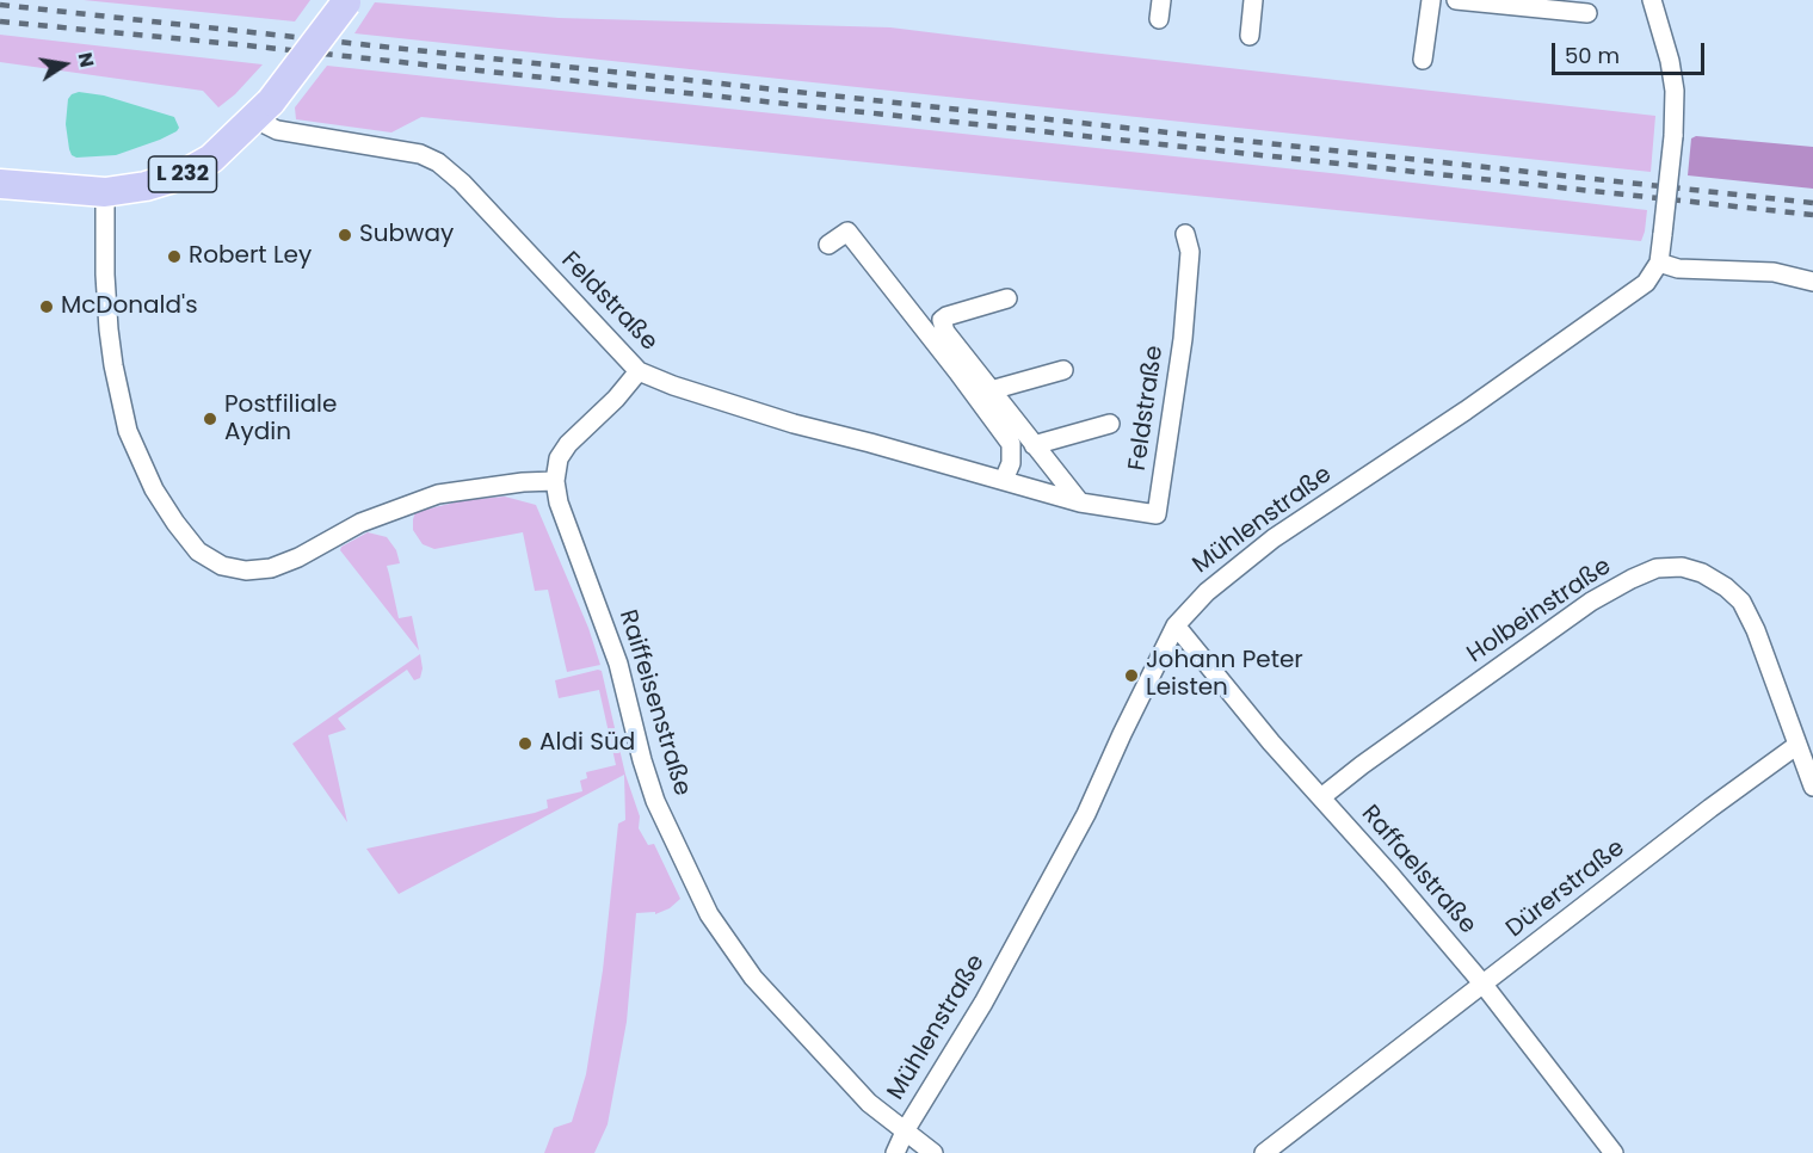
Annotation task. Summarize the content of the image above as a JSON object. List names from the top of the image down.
{
  "streets": {
    "main road": ["L 232"],
    "street": [
      "Feldstraße",
      "Mühlenstraße",
      "Holbeinstraße",
      "Raiffeisenstraße",
      "Raffaelstraße",
      "Dürerstraße"
    ]
  },
  "crossings": [
    ["L 232", "Feldstraße"],
    ["Mühlenstraße", "Raiffeisenstraße"],
    ["Mühlenstraße", "Raffaelstraße"],
    ["Holbeinstraße", "Raffaelstraße"],
    ["Holbeinstraße", "Dürerstraße"],
    ["Raffaelstraße", "Dürerstraße"]
  ],
  "places": [
    "Subway",
    "Robert Ley",
    "McDonald's",
    "Postfiliale Aydin",
    "Johann Peter Leisten",
    "Aldi Süd"
  ],
  "scale_bar": "50 m",
  "north": "right"
}
